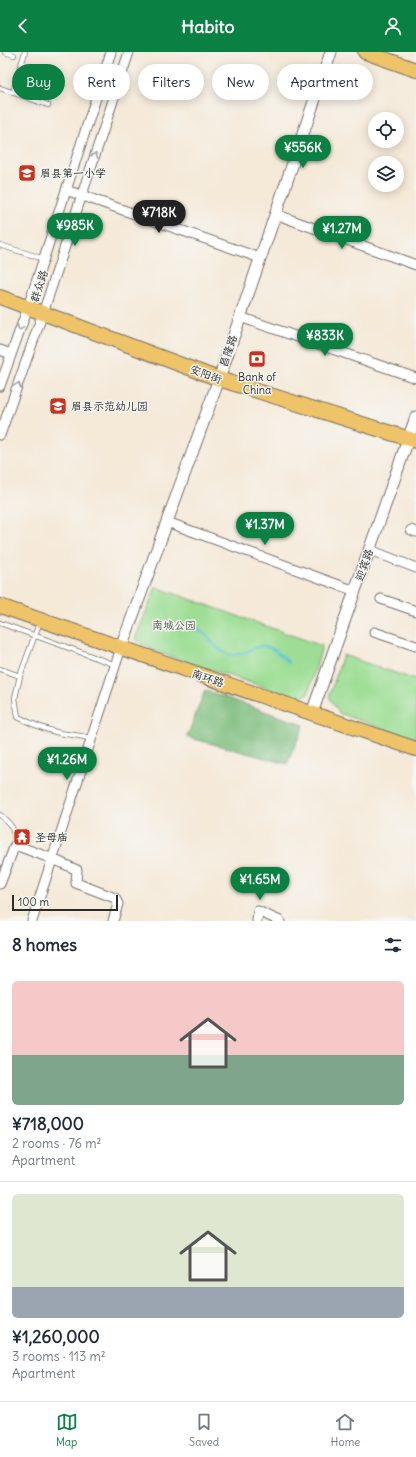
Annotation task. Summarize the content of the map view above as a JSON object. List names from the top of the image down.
{
  "streets": {
    "main road": ["安阳街", "南环路"],
    "street": ["群众路", "昌隆路", "迎宾路"]
  },
  "crossings": [
    ["群众路", "安阳街"],
    ["昌隆路", "安阳街"],
    ["昌隆路", "南环路"],
    ["安阳街", "迎宾路"],
    ["迎宾路", "南环路"]
  ],
  "parks": ["南城公园"],
  "places": {
    "school or university": ["眉县第一小学", "眉县示范幼儿园"],
    "bank": ["Bank of China"],
    "temple": ["圣母庙"]
  },
  "scale_bar": "100 m",
  "page": {
    "header": "Habito",
    "chip": [
      "Buy",
      "Rent",
      "Filters",
      "New",
      "Apartment"
    ],
    "price": [
      "¥556K",
      "¥718K",
      "¥985K",
      "¥1.27M",
      "¥833K",
      "¥1.37M",
      "¥1.26M",
      "¥1.65M"
    ],
    "scale": "100 m",
    "heading": "8 homes",
    "list": [
      {
        "name": "¥718,000",
        "note": "2 rooms · 76 m² · Apartment"
      },
      {
        "name": "¥1,260,000",
        "note": "3 rooms · 113 m² · Apartment"
      }
    ],
    "tabs": ["Map", "Saved", "Home"]
  }
}
